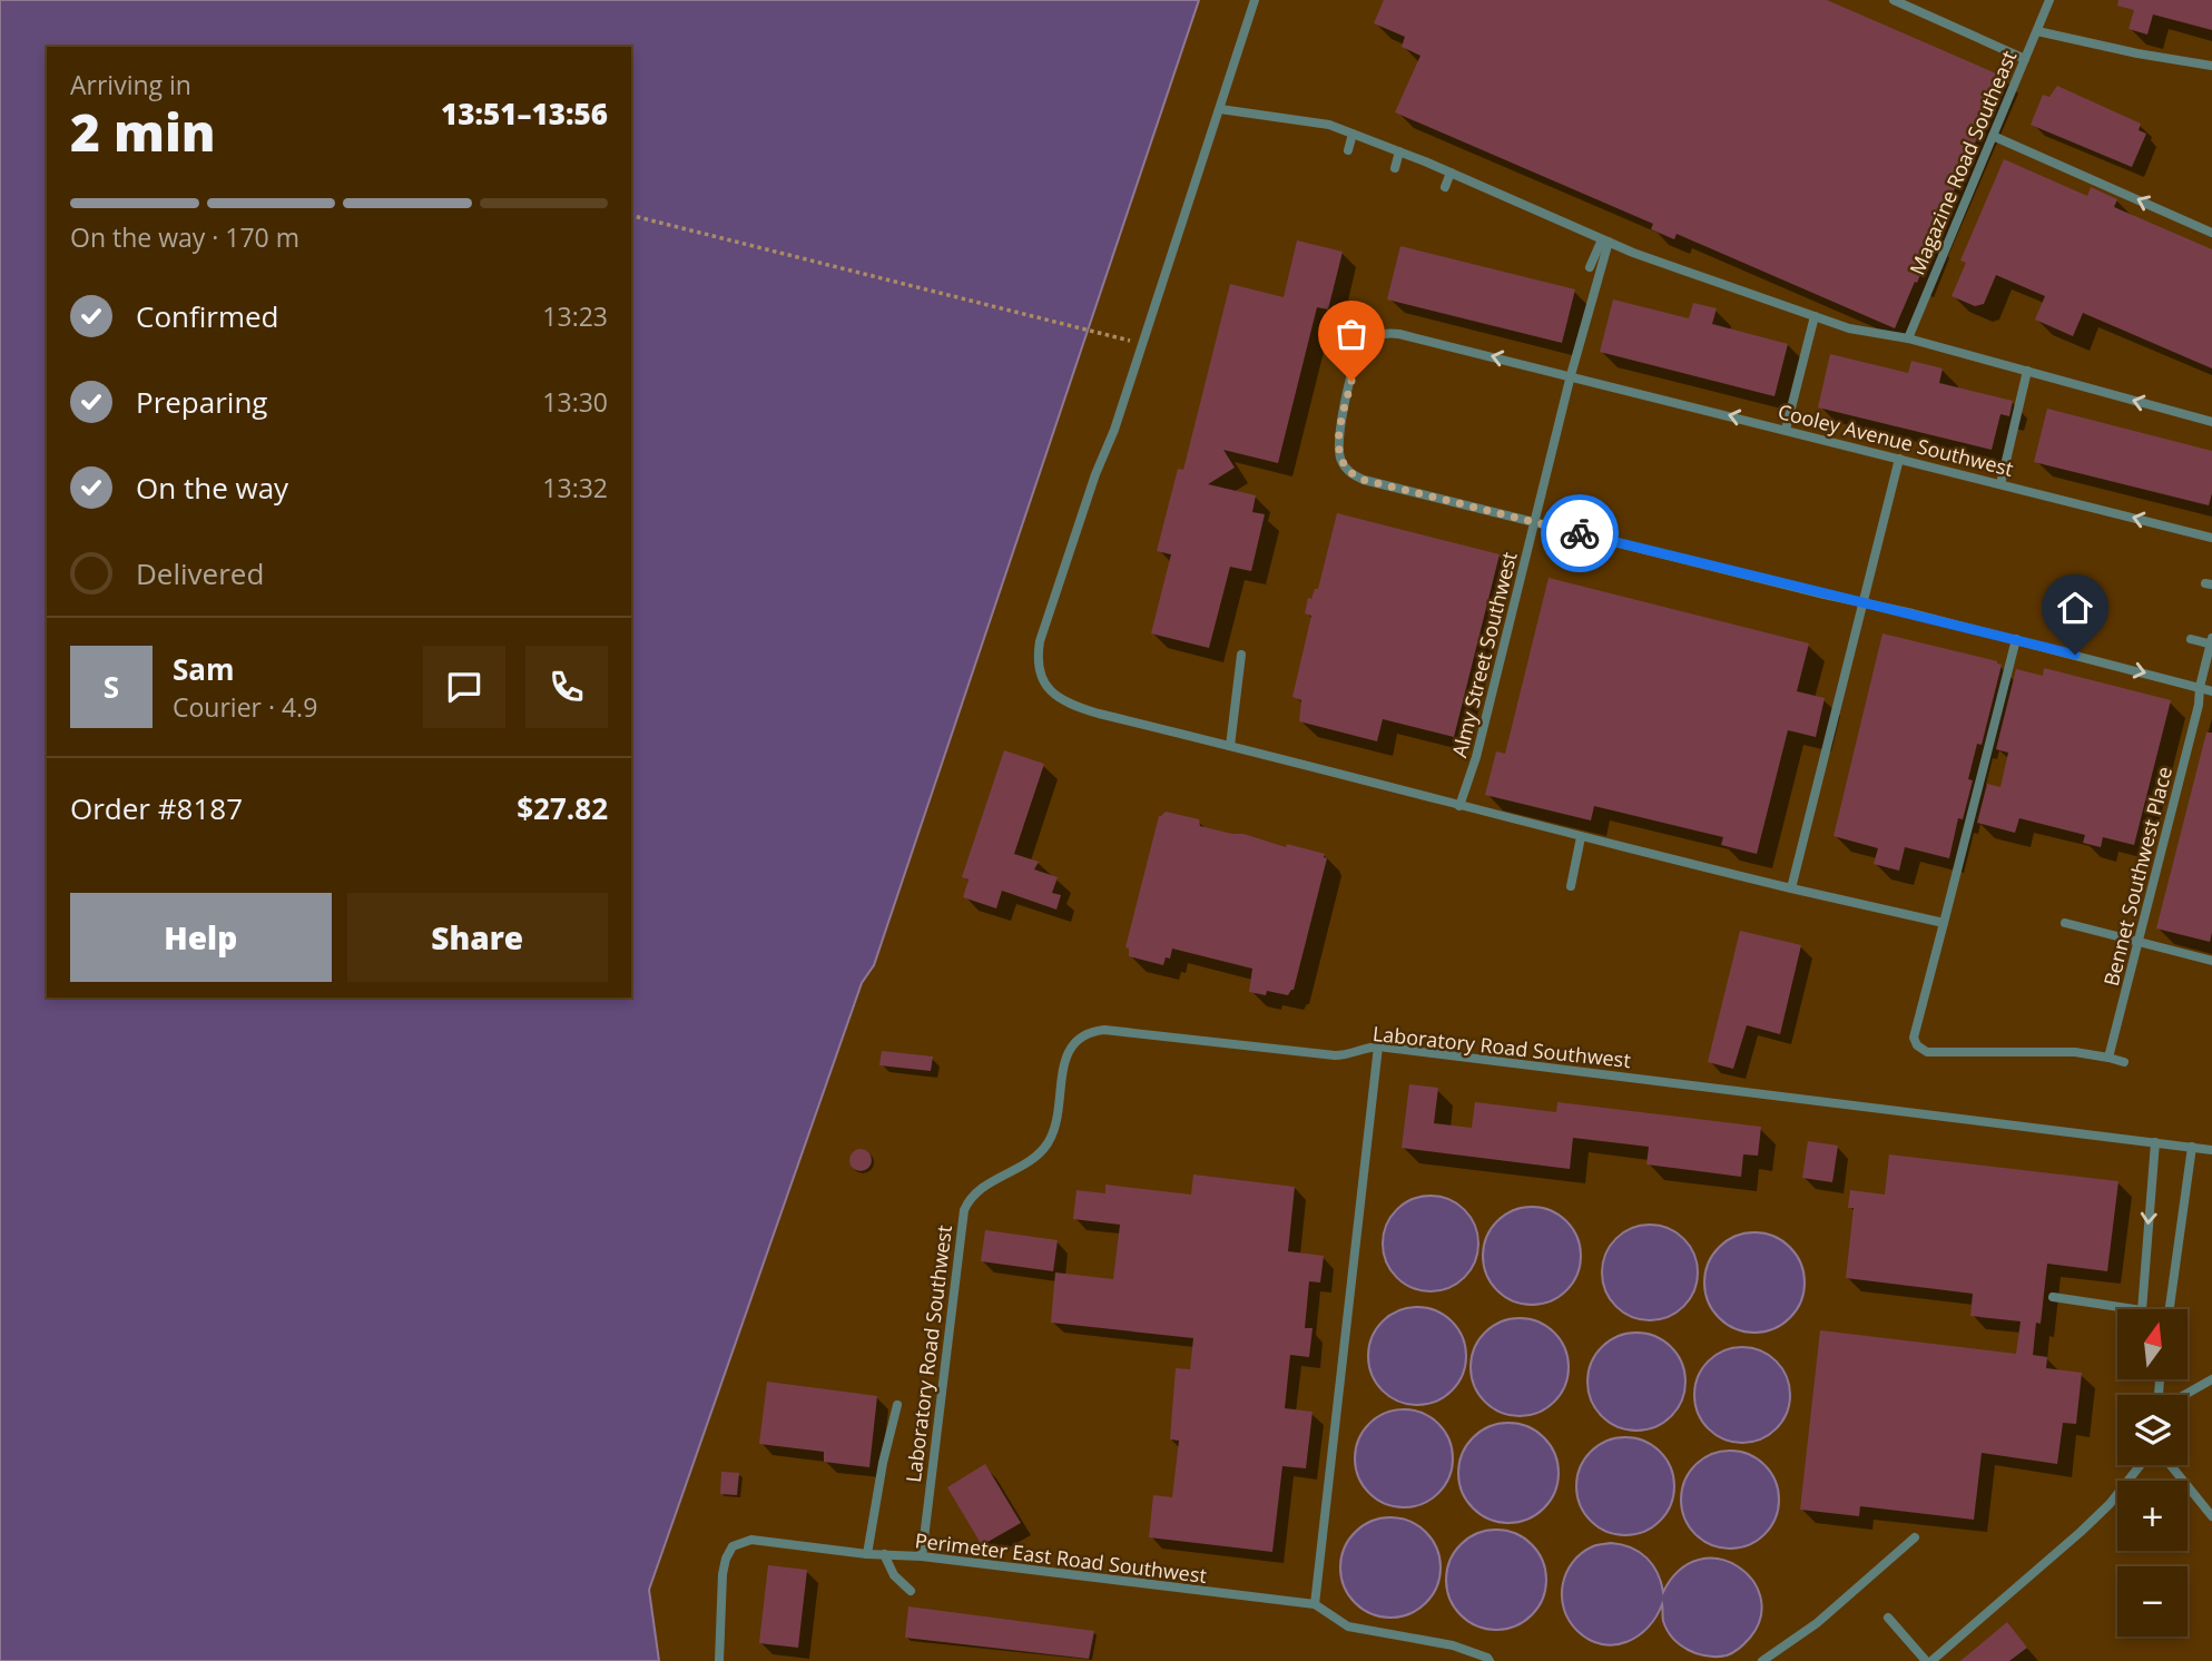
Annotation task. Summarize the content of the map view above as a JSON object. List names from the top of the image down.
{
  "streets": {
    "lane": [
      "Magazine Road Southeast",
      "Cooley Avenue Southwest",
      "Almy Street Southwest",
      "Bennet Southwest Place",
      "Laboratory Road Southwest",
      "Perimeter East Road Southwest"
    ]
  },
  "crossings": [
    ["Cooley Avenue Southwest", "Almy Street Southwest"],
    ["Cooley Avenue Southwest", "Bennet Southwest Place"],
    ["Laboratory Road Southwest", "Perimeter East Road Southwest"]
  ],
  "north": "top",
  "page": {
    "heading": ["2 min", "Arriving in", "13:51–13:56"],
    "panel": [
      "Sam",
      "Courier · 4.9",
      "Order #8187",
      "$27.82"
    ],
    "bar": "On the way · 170 m",
    "list": [
      ["Confirmed", "13:23"],
      ["Preparing", "13:30"],
      ["On the way", "13:32"],
      "Delivered"
    ],
    "round": "S",
    "buttons": ["Help", "Share"],
    "map_buttons": ["+", "−"]
  }
}
